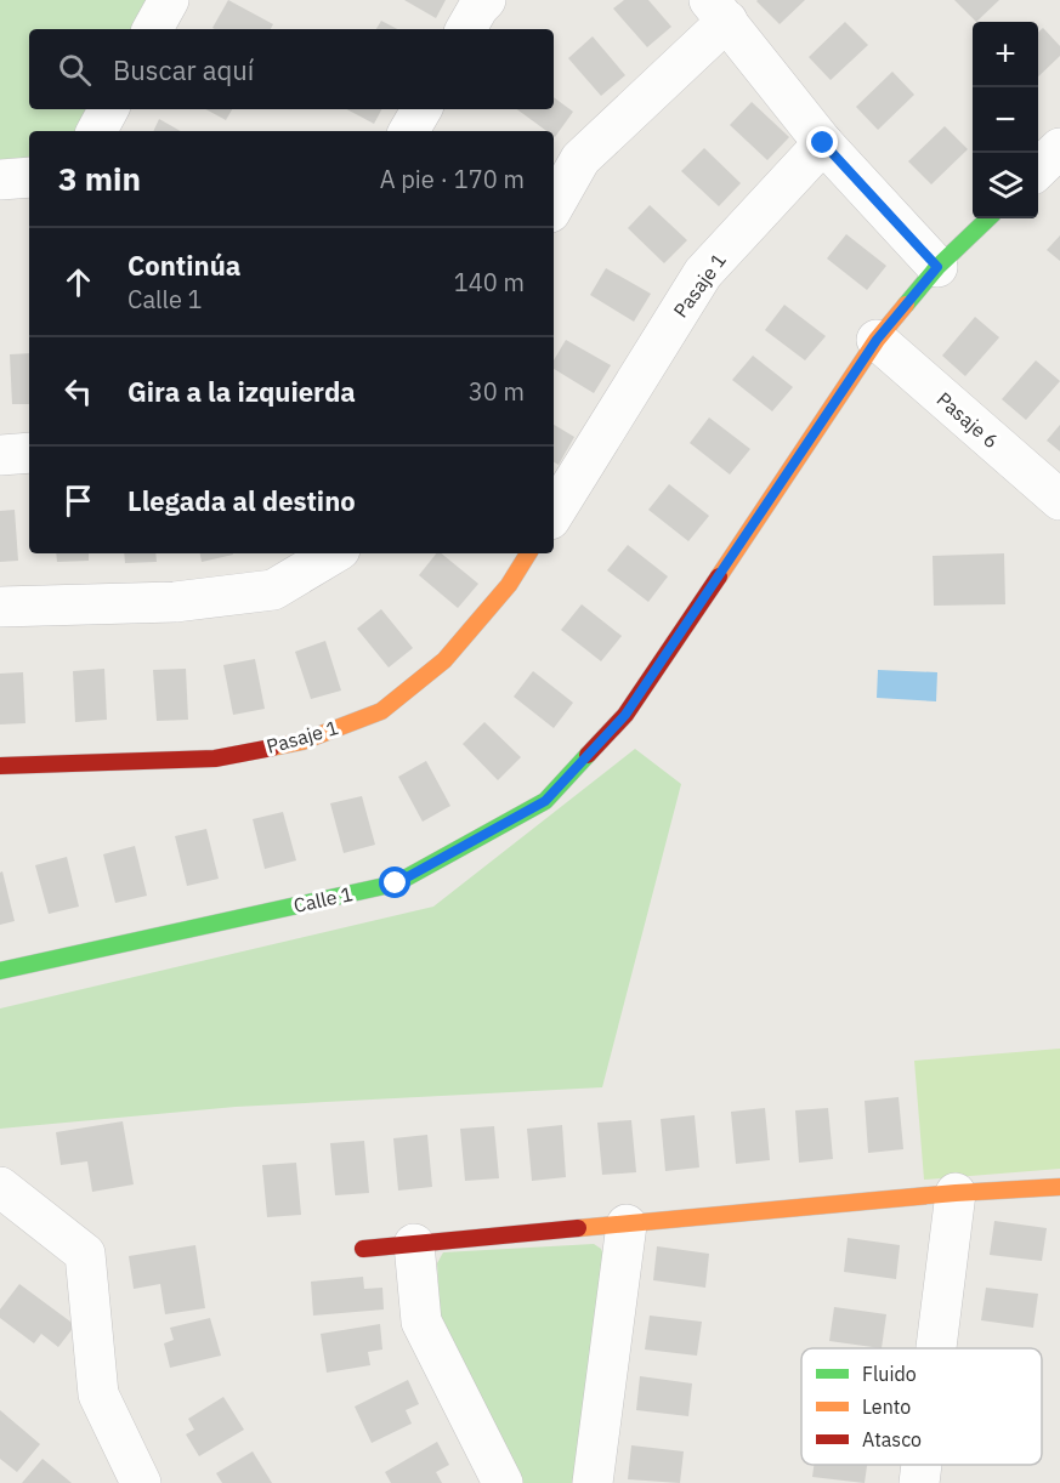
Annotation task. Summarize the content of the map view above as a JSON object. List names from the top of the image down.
{
  "streets": {
    "street": ["Pasaje 1", "Pasaje 6", "Calle 1"]
  },
  "crossings": [
    ["Pasaje 6", "Calle 1"]
  ],
  "legend": ["Fluido", "Lento", "Atasco"],
  "page": {
    "map_buttons": ["+", "−"],
    "search": "Buscar aquí",
    "heading": ["3 min", "A pie · 170 m"],
    "list": [
      ["Continúa", "Calle 1", "140 m"],
      ["Gira a la izquierda", "30 m"],
      "Llegada al destino"
    ]
  }
}
